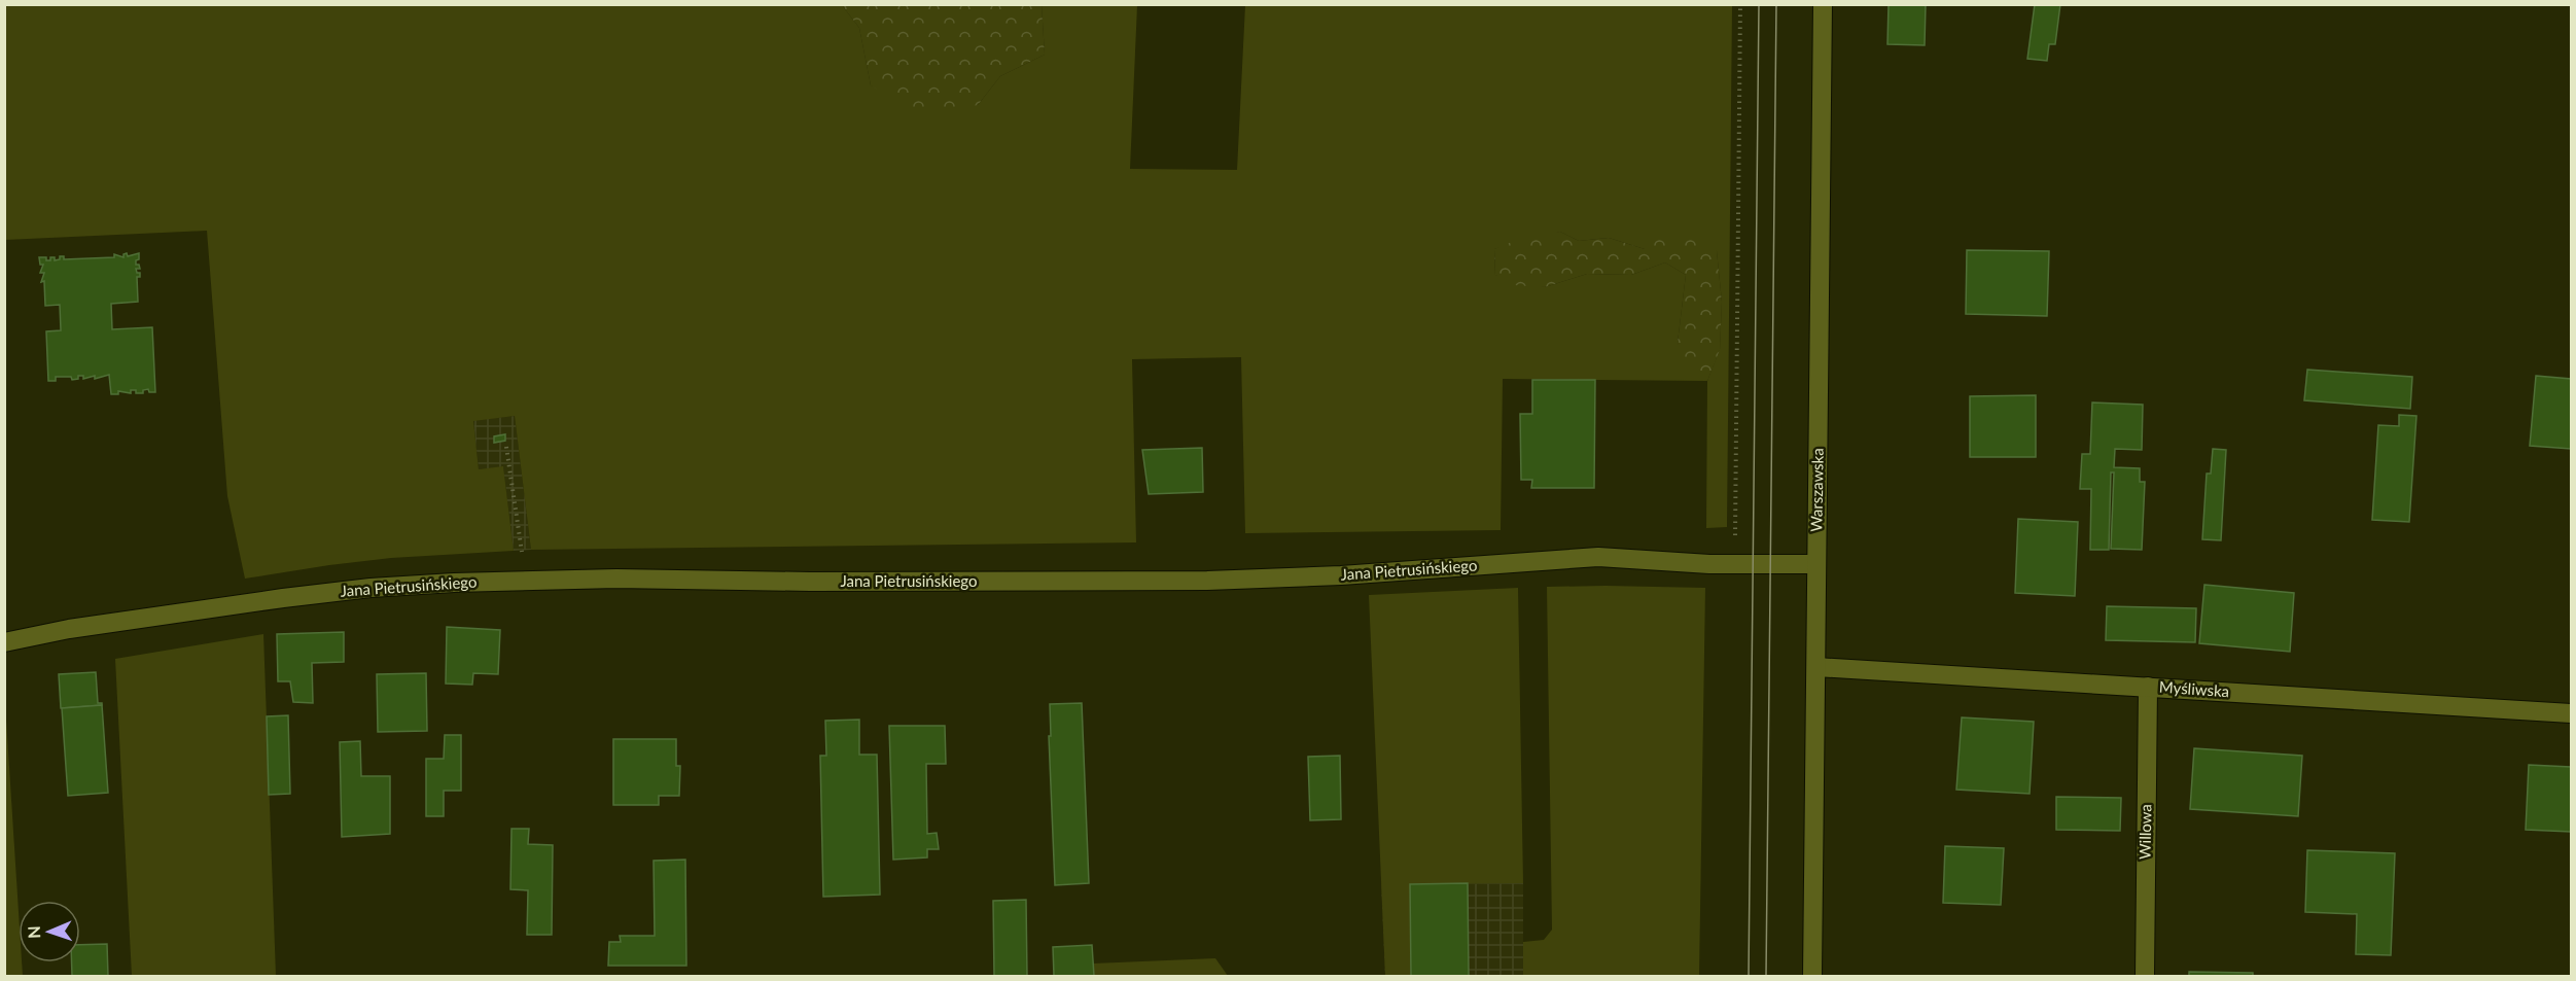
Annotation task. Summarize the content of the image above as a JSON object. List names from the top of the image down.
{
  "streets": {
    "street": [
      "Warszawska",
      "Jana Pietrusińskiego",
      "Myśliwska",
      "Willowa"
    ]
  },
  "crossings": [
    ["Warszawska", "Jana Pietrusińskiego"],
    ["Warszawska", "Myśliwska"],
    ["Myśliwska", "Willowa"]
  ],
  "north": "left"
}
